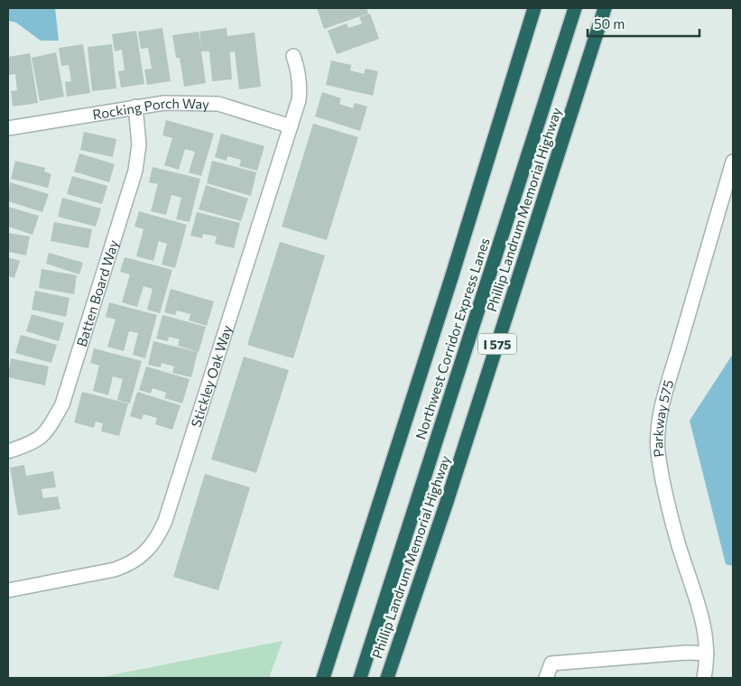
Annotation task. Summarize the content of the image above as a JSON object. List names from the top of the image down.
{
  "streets": {
    "highway": ["Phillip Landrum Memorial Highway", "Northwest Corridor Express Lanes", "I 575"],
    "street": [
      "Rocking Porch Way",
      "Batten Board Way",
      "Stickley Oak Way",
      "Parkway 575"
    ]
  },
  "crossings": [
    ["Rocking Porch Way", "Batten Board Way"],
    ["Rocking Porch Way", "Stickley Oak Way"]
  ],
  "scale_bar": "50 m"
}
